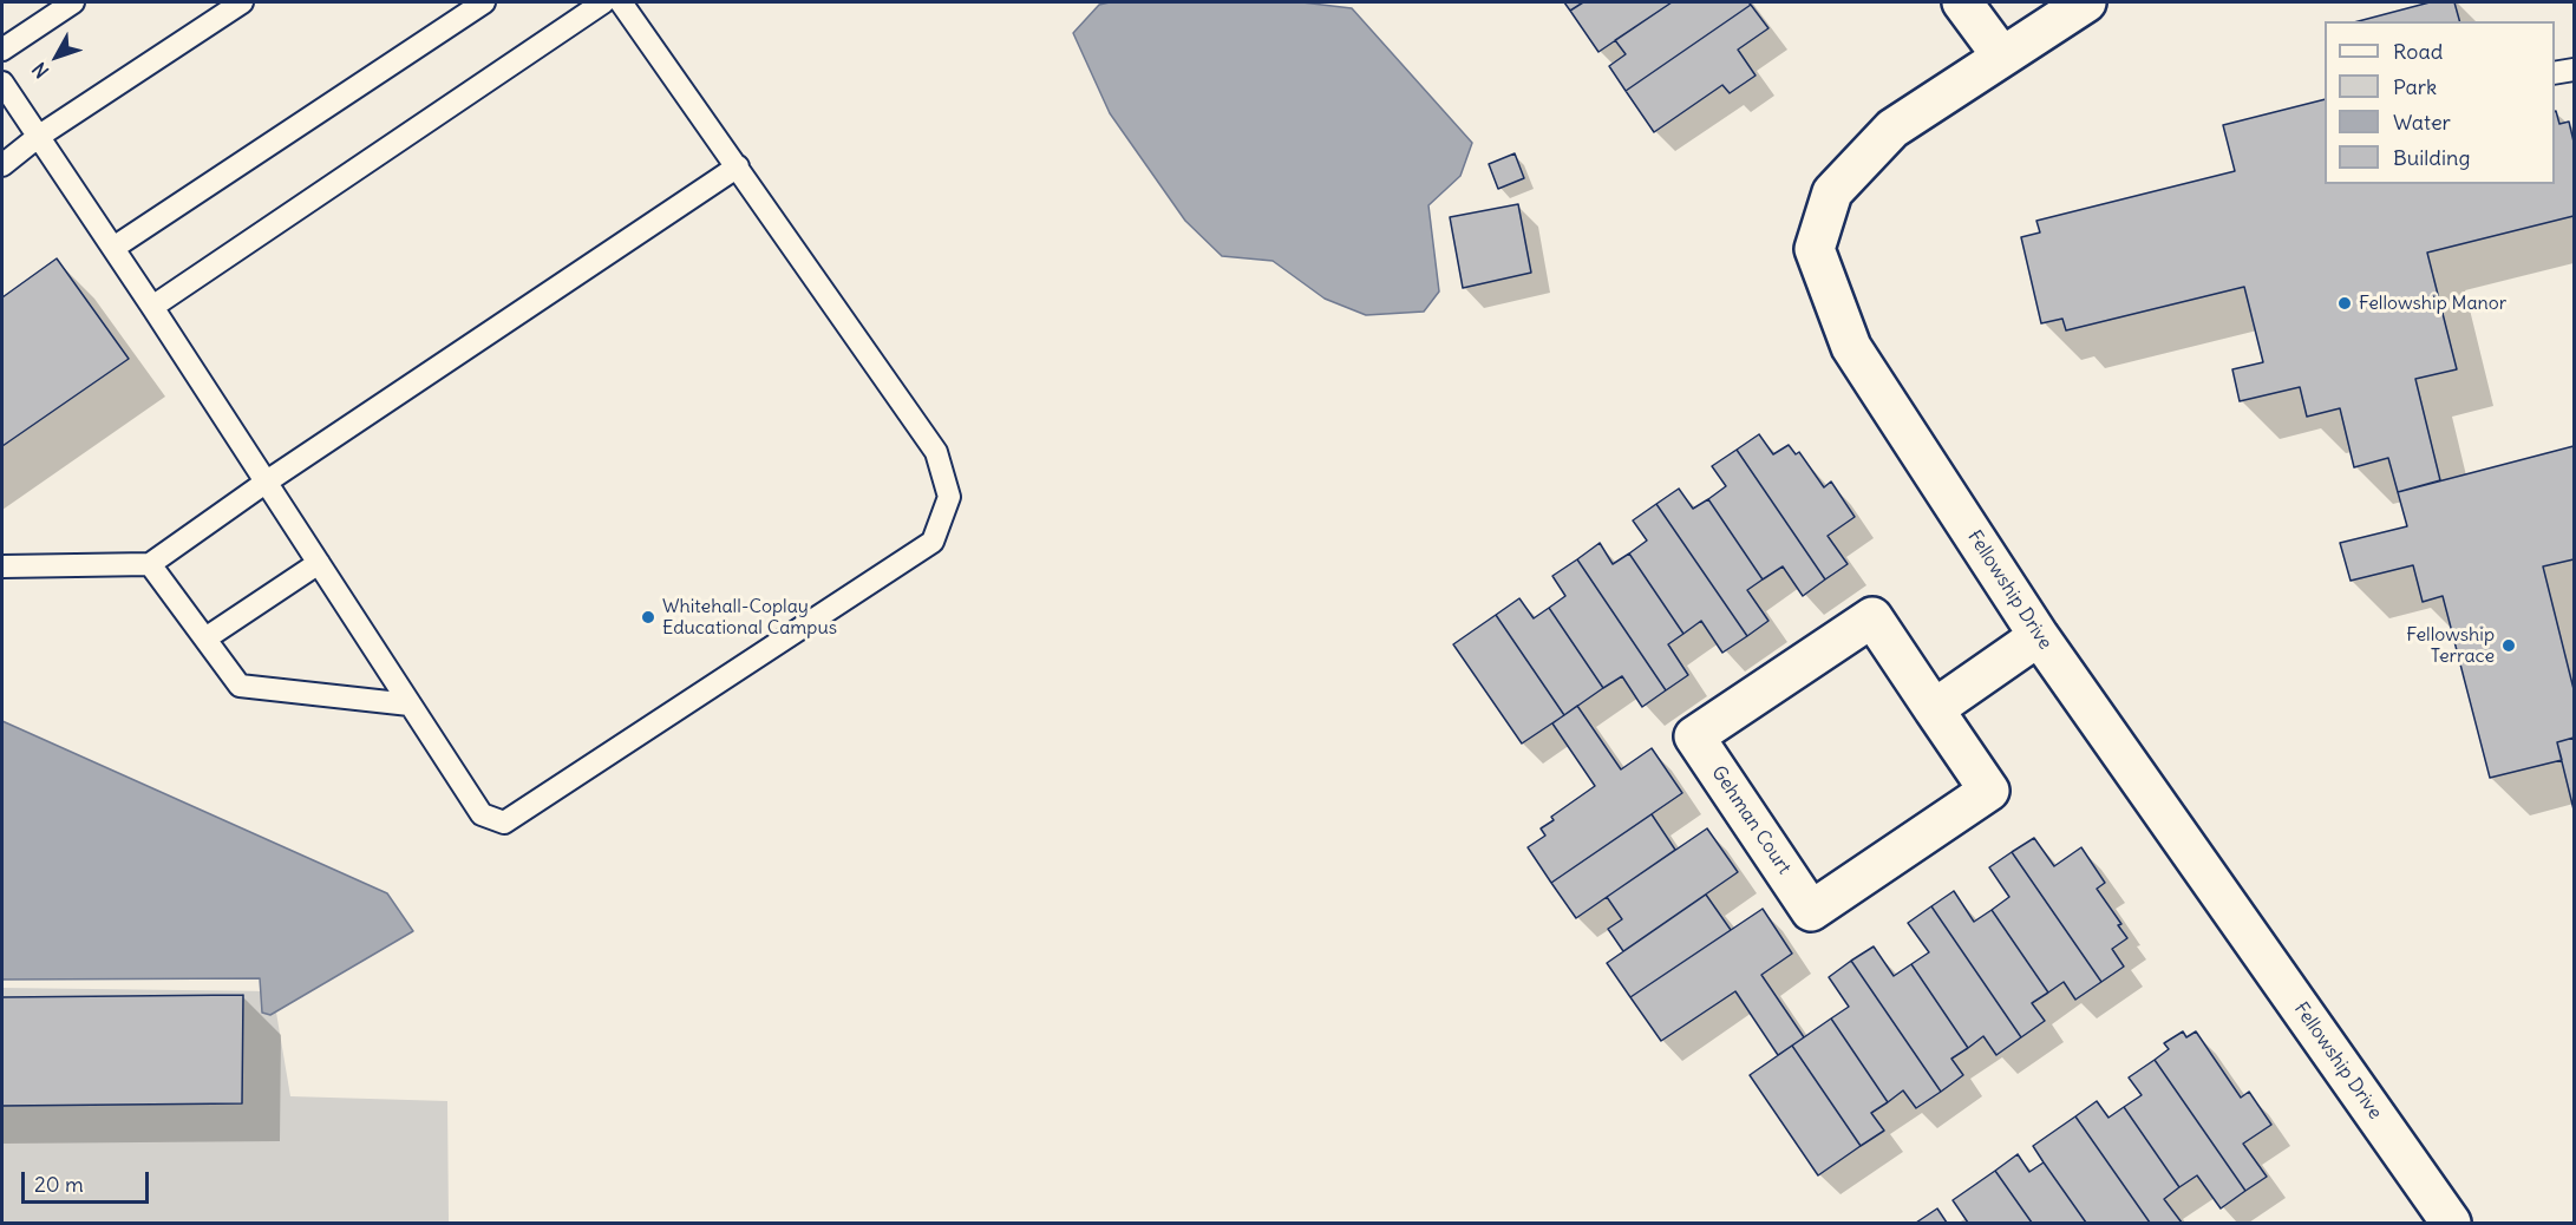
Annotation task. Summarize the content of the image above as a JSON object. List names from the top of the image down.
{
  "streets": {
    "street": ["Fellowship Drive", "Gehman Court"]
  },
  "places": ["Fellowship Manor", "Whitehall-Coplay Educational Campus", "Fellowship Terrace"],
  "legend": [
    "Road",
    "Park",
    "Water",
    "Building"
  ],
  "scale_bar": "20 m",
  "north": "bottom left"
}
